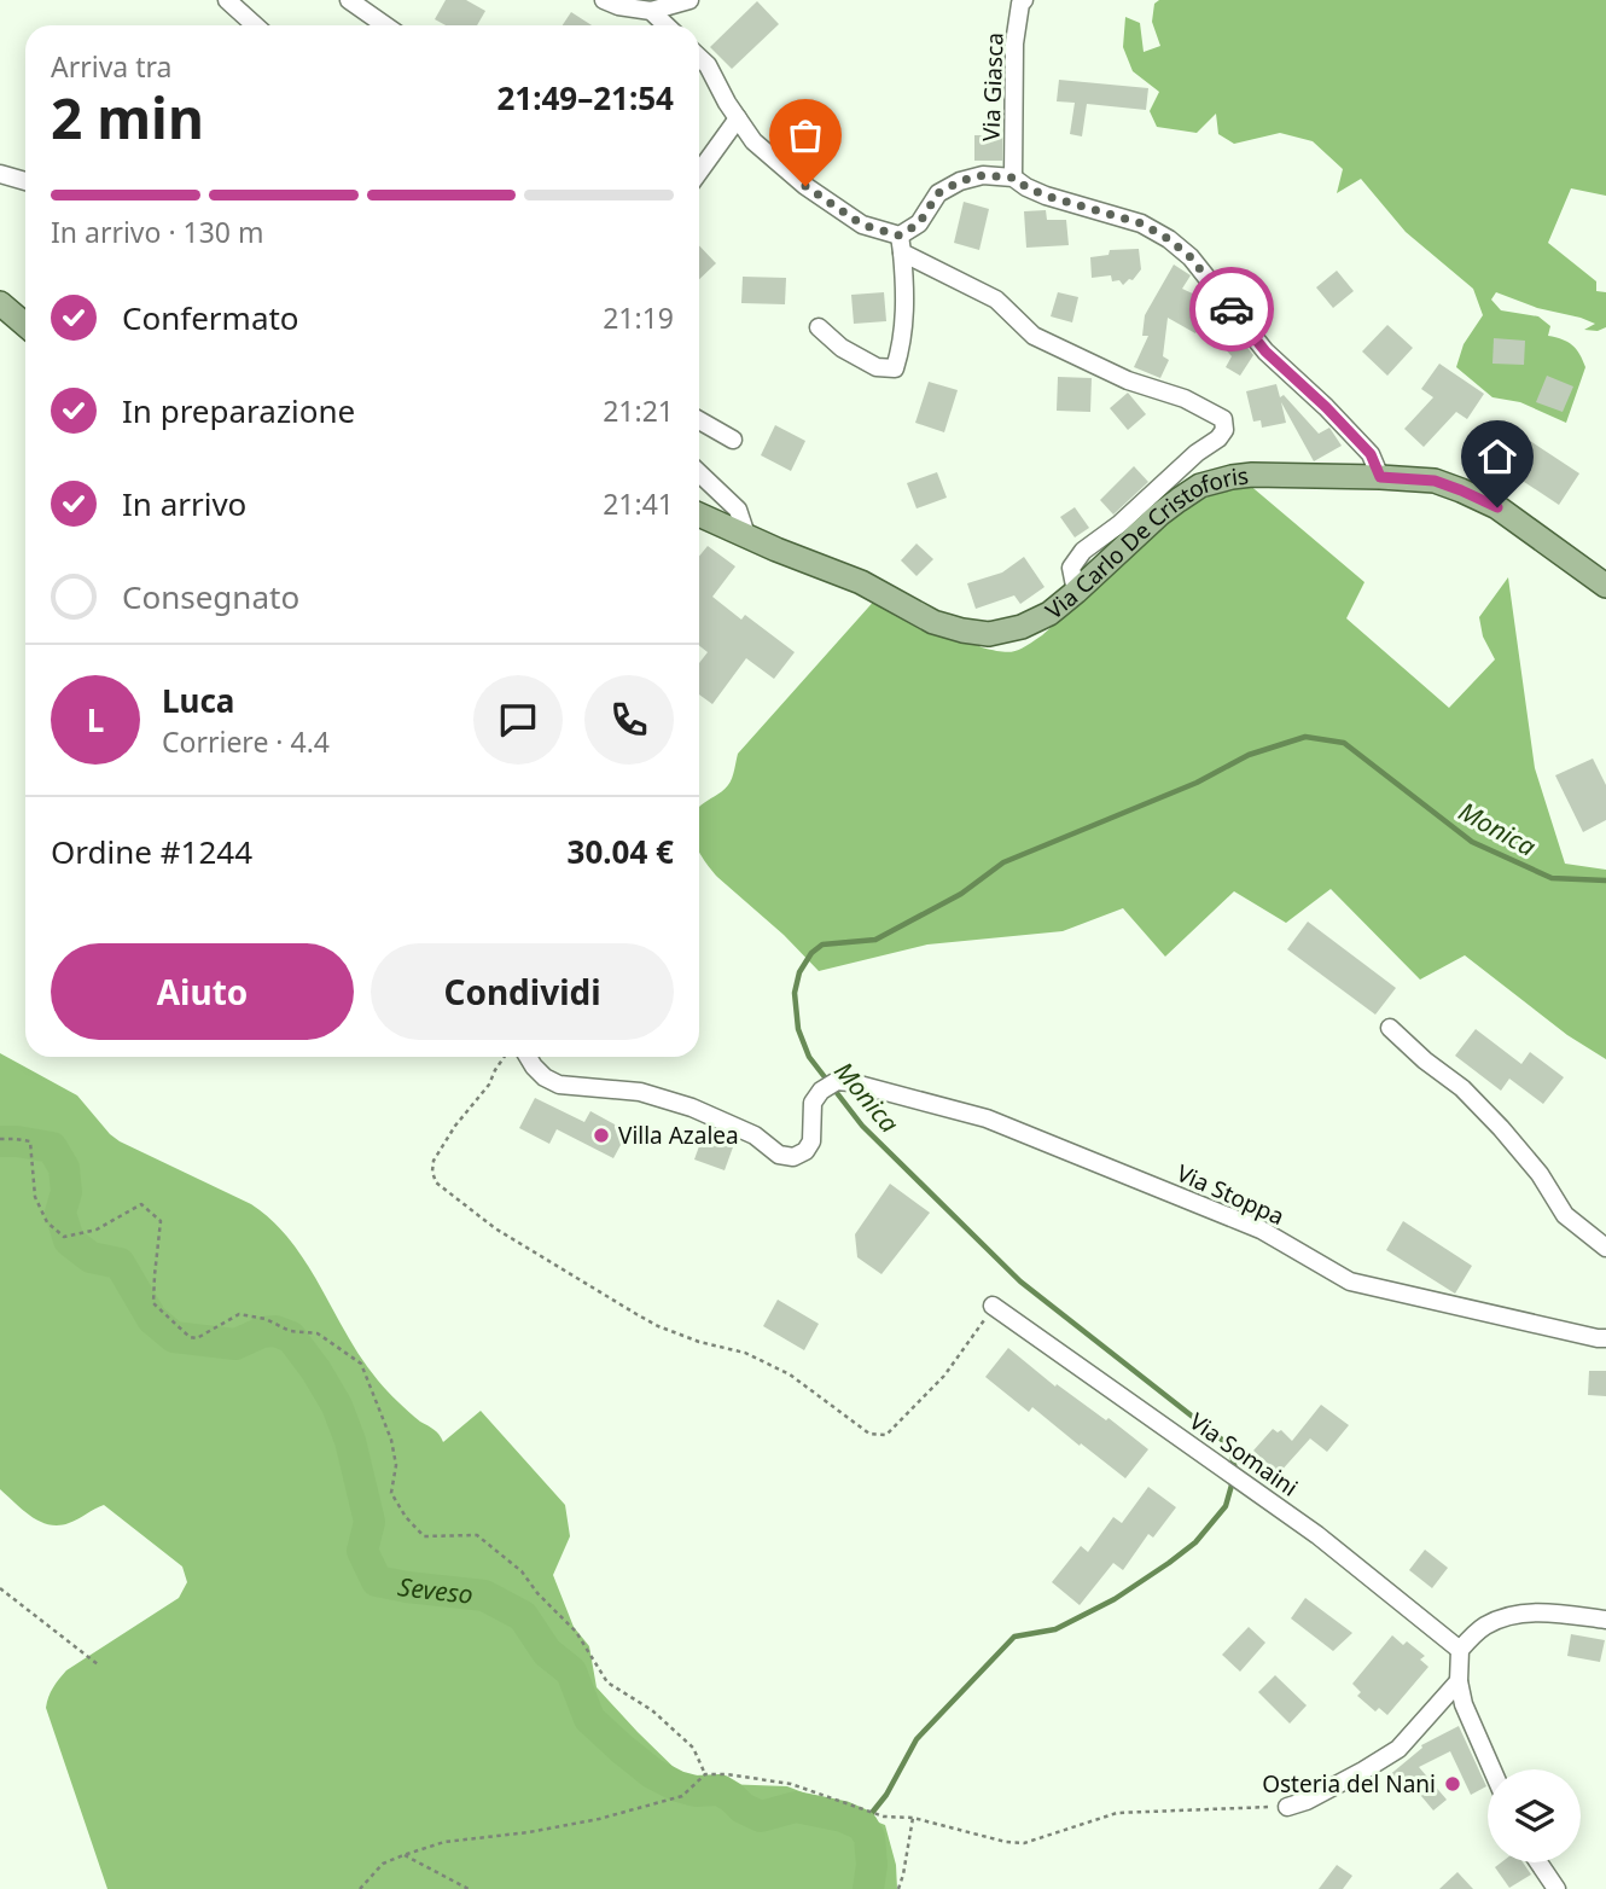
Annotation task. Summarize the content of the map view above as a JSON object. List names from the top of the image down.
{
  "streets": {
    "main road": ["Via Carlo De Cristoforis"],
    "street": ["Via Giasca", "Via Stoppa", "Via Somaini"]
  },
  "water": ["Monica", "Seveso"],
  "places": ["Villa Azalea", "Osteria del Nani"],
  "page": {
    "heading": ["2 min", "Arriva tra", "21:49–21:54"],
    "panel": [
      "Luca",
      "Corriere · 4.4",
      "Ordine #1244",
      "30.04 €"
    ],
    "bar": "In arrivo · 130 m",
    "list": [
      ["Confermato", "21:19"],
      ["In preparazione", "21:21"],
      ["In arrivo", "21:41"],
      "Consegnato"
    ],
    "round": "L",
    "buttons": ["Aiuto", "Condividi"]
  }
}
